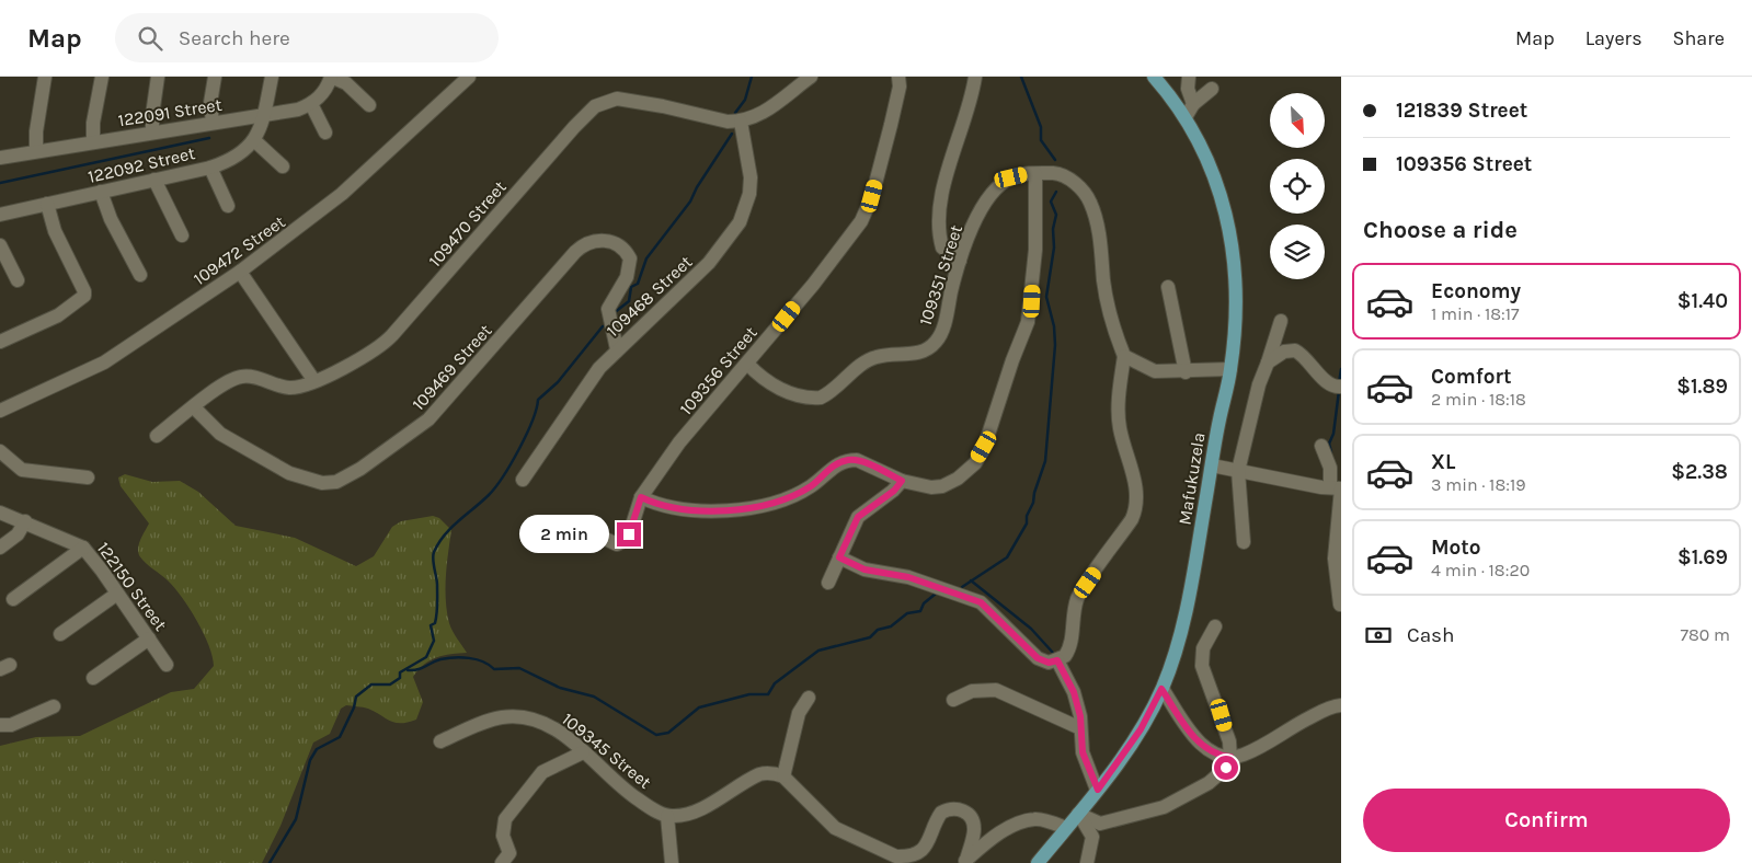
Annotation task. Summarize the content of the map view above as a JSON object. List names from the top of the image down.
{
  "streets": {
    "main road": ["Mafukuzela"],
    "street": [
      "122091 Street",
      "122092 Street",
      "109470 Street",
      "109472 Street",
      "109351 Street",
      "109468 Street",
      "109469 Street",
      "109356 Street",
      "122150 Street",
      "109345 Street"
    ]
  },
  "crossings": [
    ["109470 Street", "109468 Street"],
    ["109470 Street", "109469 Street"],
    ["109351 Street", "109356 Street"],
    ["109468 Street", "109469 Street"]
  ],
  "north": "bottom right",
  "page": {
    "header": "Map",
    "search": "Search here",
    "nav": ["Map", "Layers", "Share"],
    "banner": ["121839 Street", "109356 Street"],
    "heading": "Choose a ride",
    "list": [
      {
        "name": "Economy",
        "note": "1 min · 18:17",
        "value": "$1.40"
      },
      {
        "name": "Comfort",
        "note": "2 min · 18:18",
        "value": "$1.89"
      },
      {
        "name": "XL",
        "note": "3 min · 18:19",
        "value": "$2.38"
      },
      {
        "name": "Moto",
        "note": "4 min · 18:20",
        "value": "$1.69"
      }
    ],
    "bubble": "2 min",
    "pay": ["Cash", "780 m"],
    "buttons": "Confirm"
  }
}
